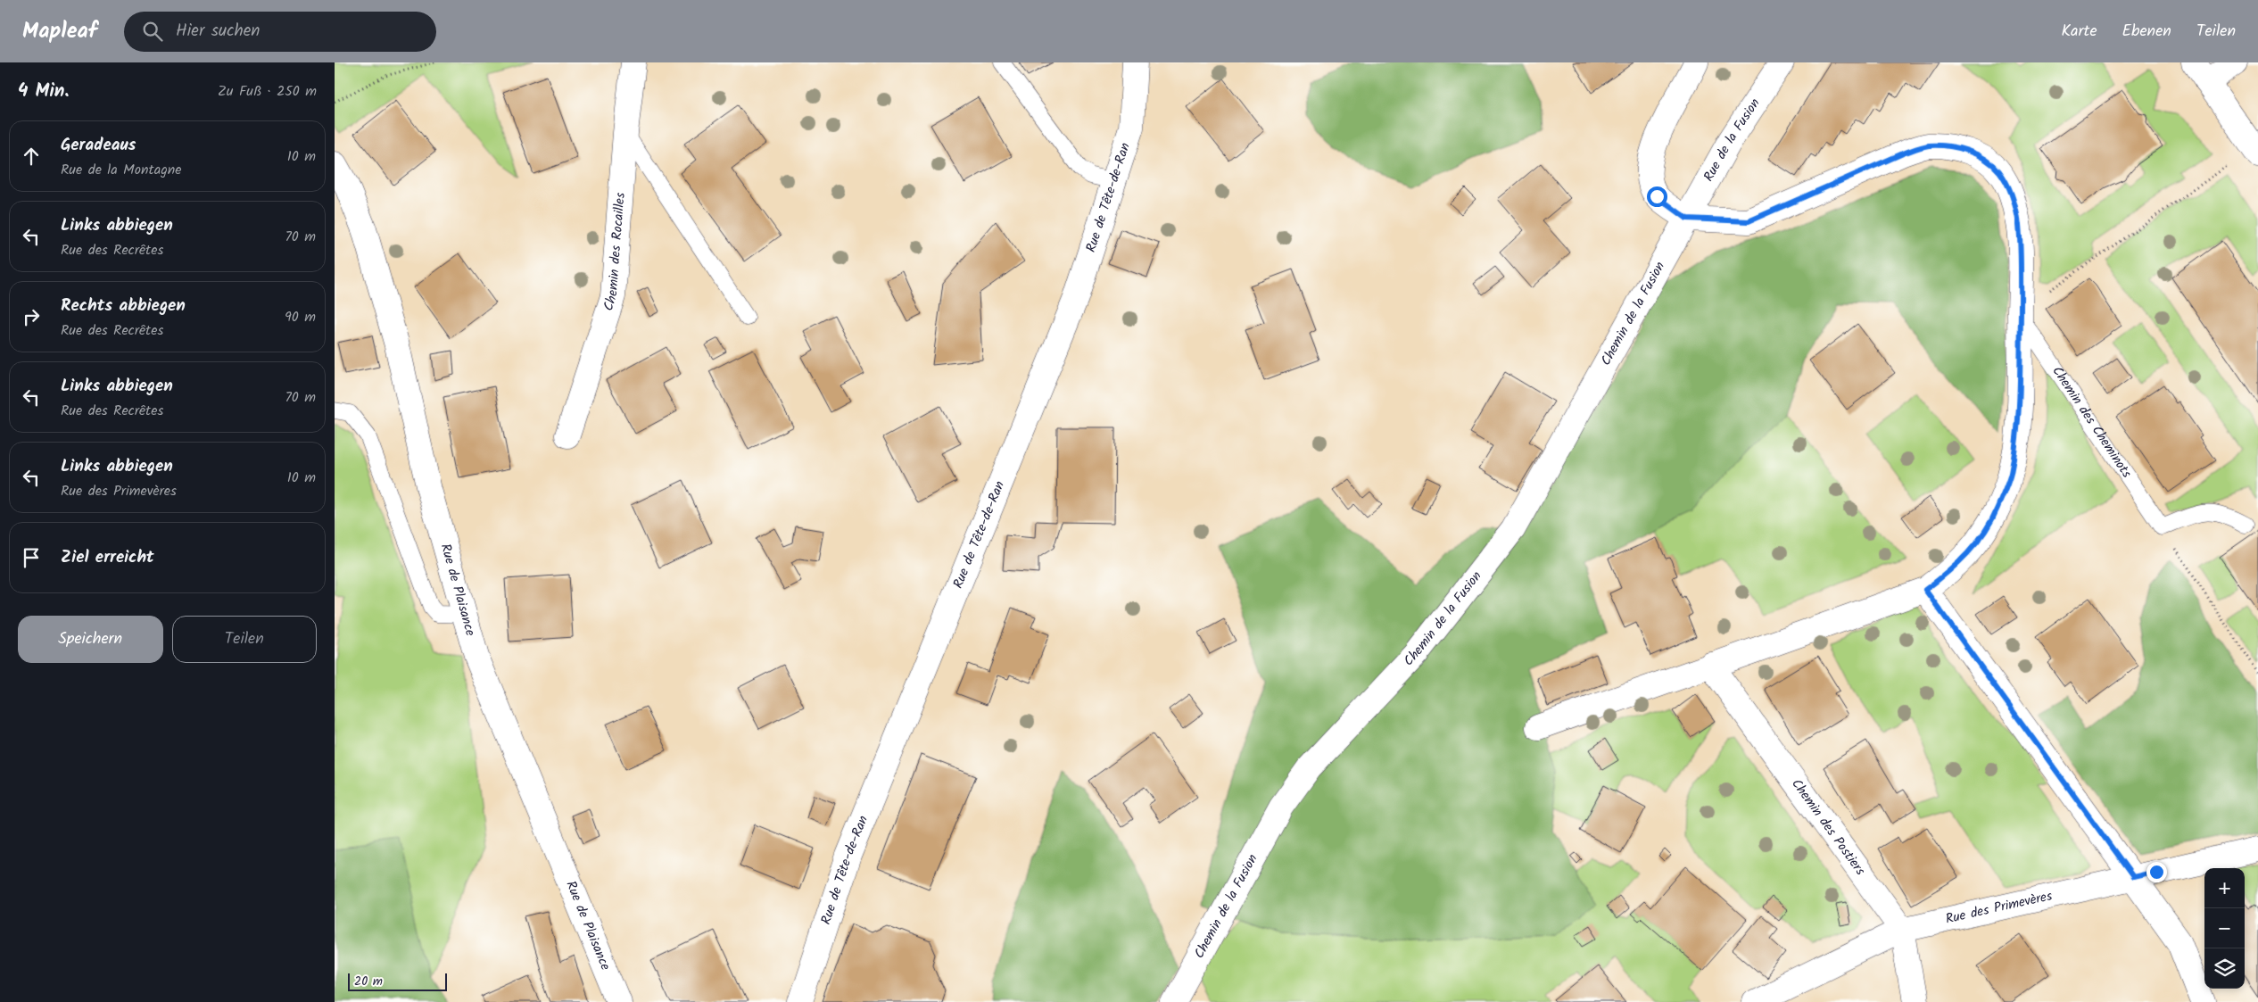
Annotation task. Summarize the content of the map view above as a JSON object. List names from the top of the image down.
{
  "streets": {
    "street": [
      "Rue de la Fusion",
      "Rue de Tête-de-Ran",
      "Chemin des Rocailles",
      "Chemin de la Fusion",
      "Rue de Plaisance",
      "Chemin des Postiers",
      "Rue des Primevères"
    ],
    "lane": ["Chemin des Cheminots"]
  },
  "crossings": [
    ["Rue de la Fusion", "Chemin de la Fusion"],
    ["Chemin des Postiers", "Rue des Primevères"]
  ],
  "scale_bar": "20 m",
  "page": {
    "header": "Mapleaf",
    "search": "Hier suchen",
    "nav": ["Karte", "Ebenen", "Teilen"],
    "heading": ["4 Min.", "Zu Fuß · 250 m"],
    "list": [
      ["Geradeaus", "Rue de la Montagne", "10 m"],
      ["Links abbiegen", "Rue des Recrêtes", "70 m"],
      ["Rechts abbiegen", "Rue des Recrêtes", "90 m"],
      ["Links abbiegen", "Rue des Recrêtes", "70 m"],
      ["Links abbiegen", "Rue des Primevères", "10 m"],
      "Ziel erreicht"
    ],
    "buttons": ["Speichern", "Teilen"],
    "map_buttons": ["+", "−"],
    "scale": "20 m"
  }
}
